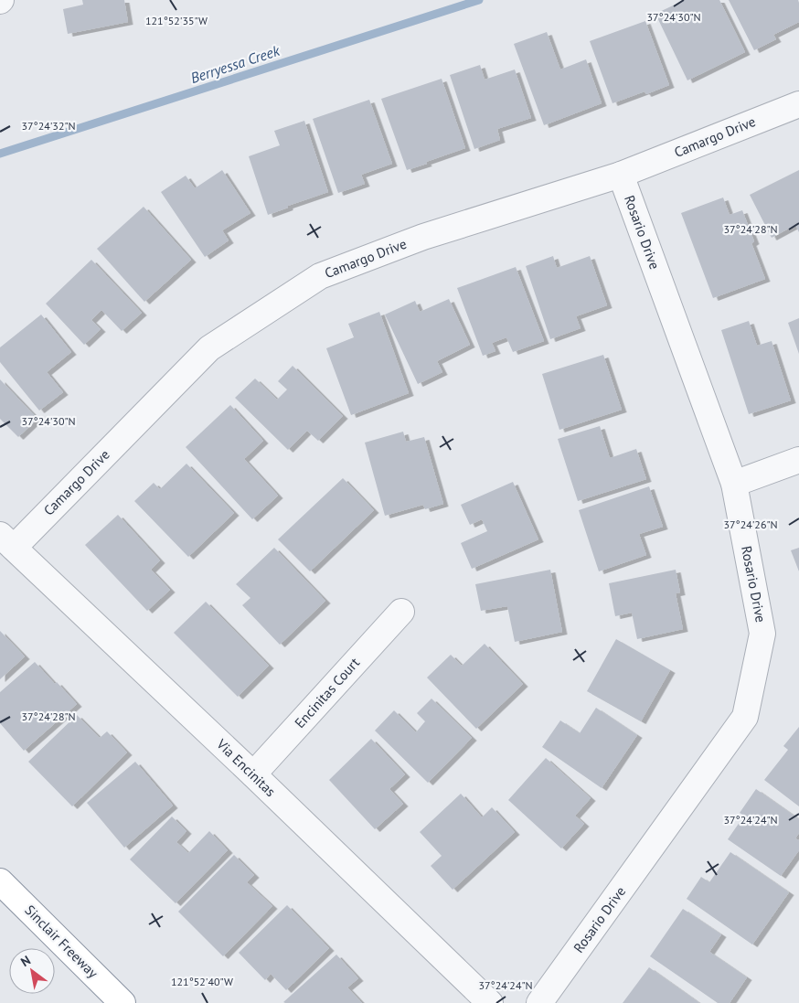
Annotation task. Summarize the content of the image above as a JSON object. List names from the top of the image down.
{
  "streets": {
    "highway": ["Sinclair Freeway"],
    "street": [
      "Camargo Drive",
      "Rosario Drive",
      "Encinitas Court",
      "Via Encinitas"
    ]
  },
  "crossings": [
    ["Camargo Drive", "Rosario Drive"],
    ["Camargo Drive", "Via Encinitas"],
    ["Encinitas Court", "Via Encinitas"]
  ],
  "water": ["Berryessa Creek"],
  "north": "top left",
  "coordinates": [
    "37°24'30\"N",
    "121°52'35\"W",
    "37°24'32\"N",
    "37°24'28\"N",
    "37°24'26\"N",
    "37°24'24\"N",
    "121°52'40\"W"
  ]
}
